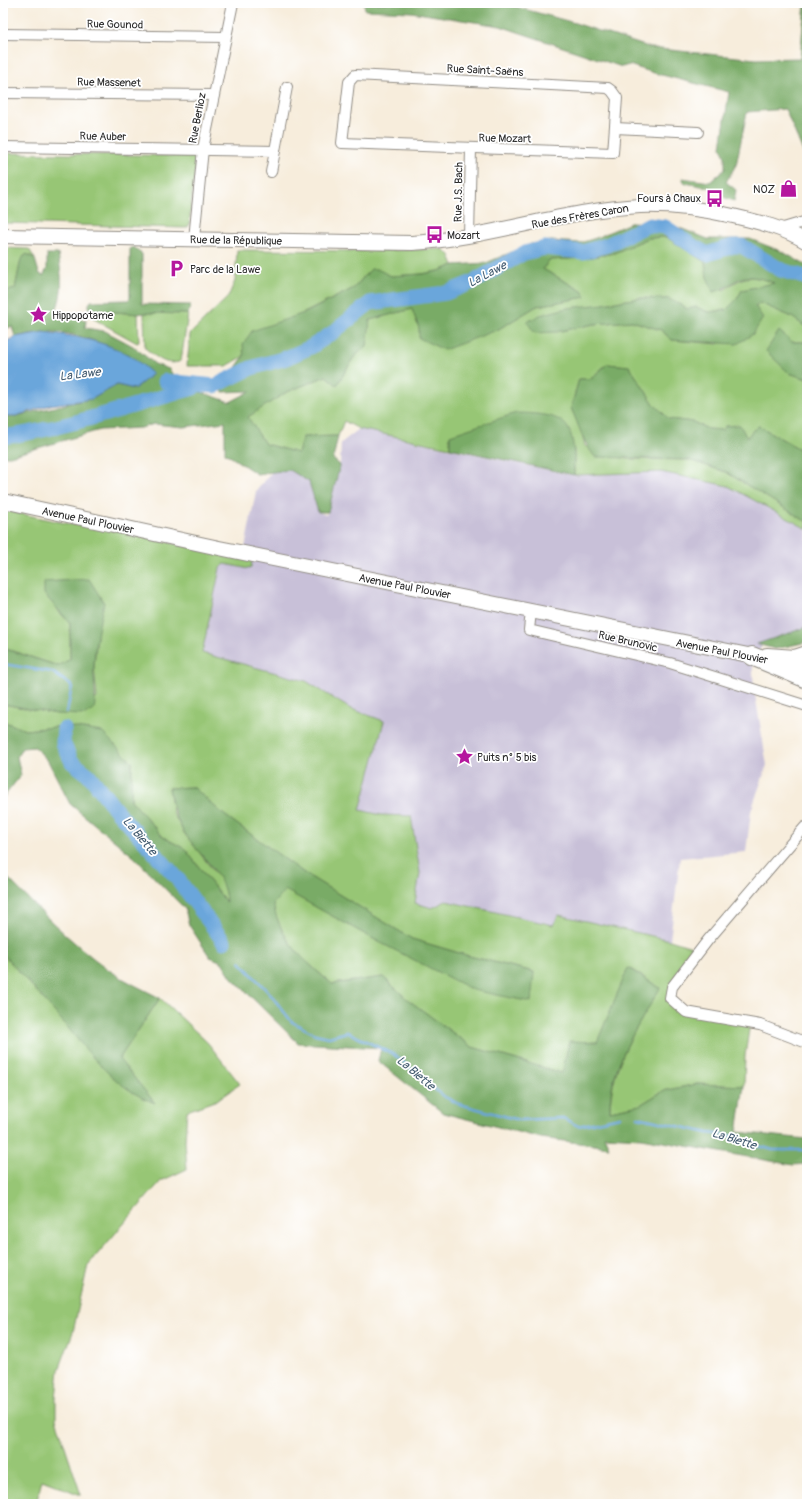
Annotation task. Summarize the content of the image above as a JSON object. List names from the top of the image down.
{
  "streets": {
    "main road": ["Rue des Frères Caron", "Rue de la République", "Avenue Paul Plouvier"],
    "street": [
      "Rue Gounod",
      "Rue Saint-Saëns",
      "Rue Massenet",
      "Rue Berlioz",
      "Rue Auber",
      "Rue Mozart",
      "Rue J.S. Bach",
      "Rue Brunovic"
    ]
  },
  "crossings": [
    ["Rue Gounod", "Rue Berlioz"],
    ["Rue Saint-Saëns", "Rue Mozart"],
    ["Rue Massenet", "Rue Berlioz"],
    ["Rue Berlioz", "Rue Auber"],
    ["Rue Berlioz", "Rue de la République"],
    ["Rue Mozart", "Rue J.S. Bach"],
    ["Rue J.S. Bach", "Rue des Frères Caron"],
    ["Rue J.S. Bach", "Rue de la République"],
    ["Rue des Frères Caron", "Rue de la République"],
    ["Avenue Paul Plouvier", "Rue Brunovic"]
  ],
  "water": ["La Lawe", "La Biette"],
  "places": {
    "shop": ["NOZ"],
    "bus stop": ["Fours à Chaux", "Mozart"],
    "parking": ["Parc de la Lawe"],
    "place": ["Hippopotame", "Puits n° 5 bis"]
  }
}
